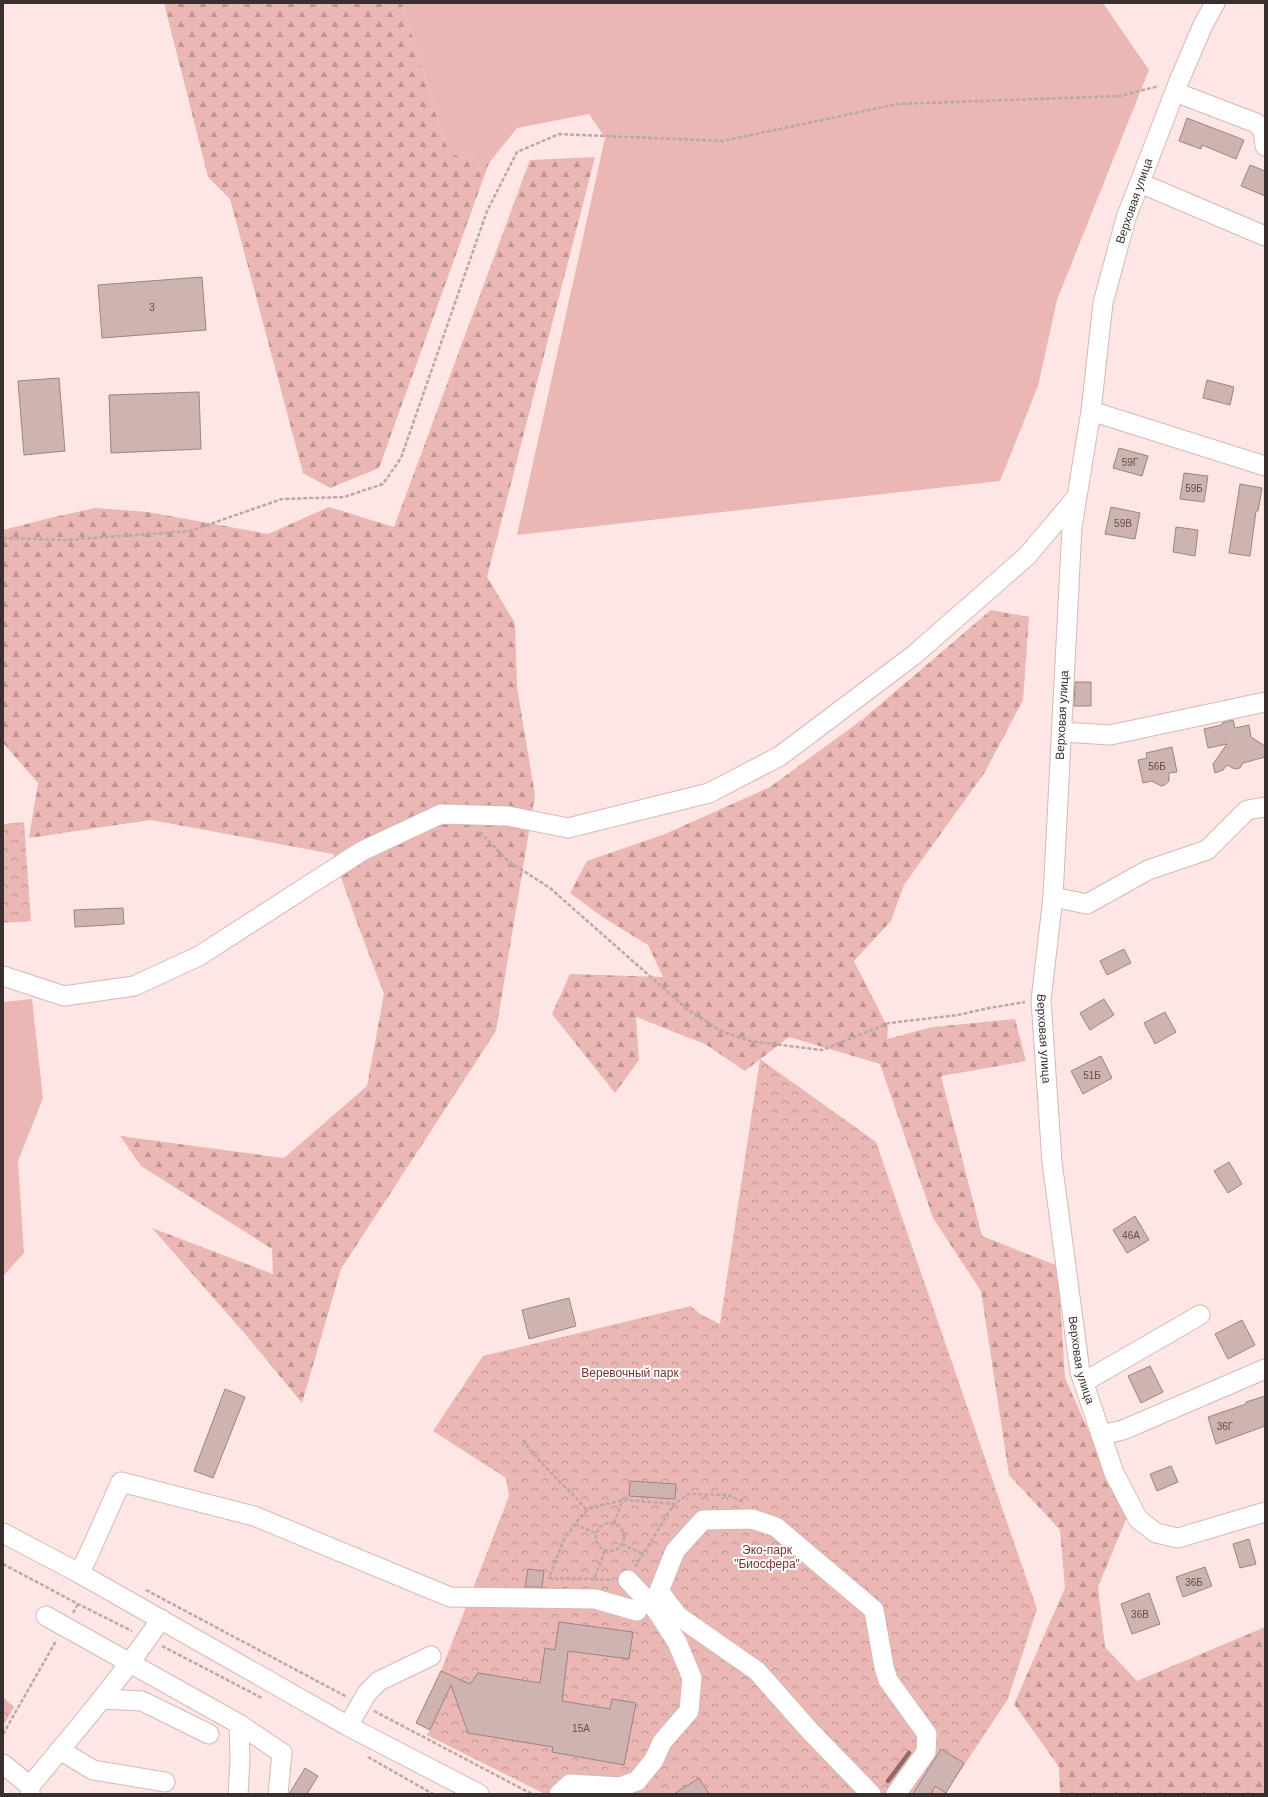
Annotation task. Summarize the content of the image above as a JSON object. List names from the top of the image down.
{
  "streets": {
    "street": ["Верховая улица"]
  },
  "parks": ["Веревочный парк", "Эко-парк \"Биосфера\""],
  "house_numbers": [
    "3",
    "59Г",
    "59Б",
    "59В",
    "56Б",
    "51Б",
    "46А",
    "36Г",
    "36Б",
    "36В",
    "15А"
  ]
}
